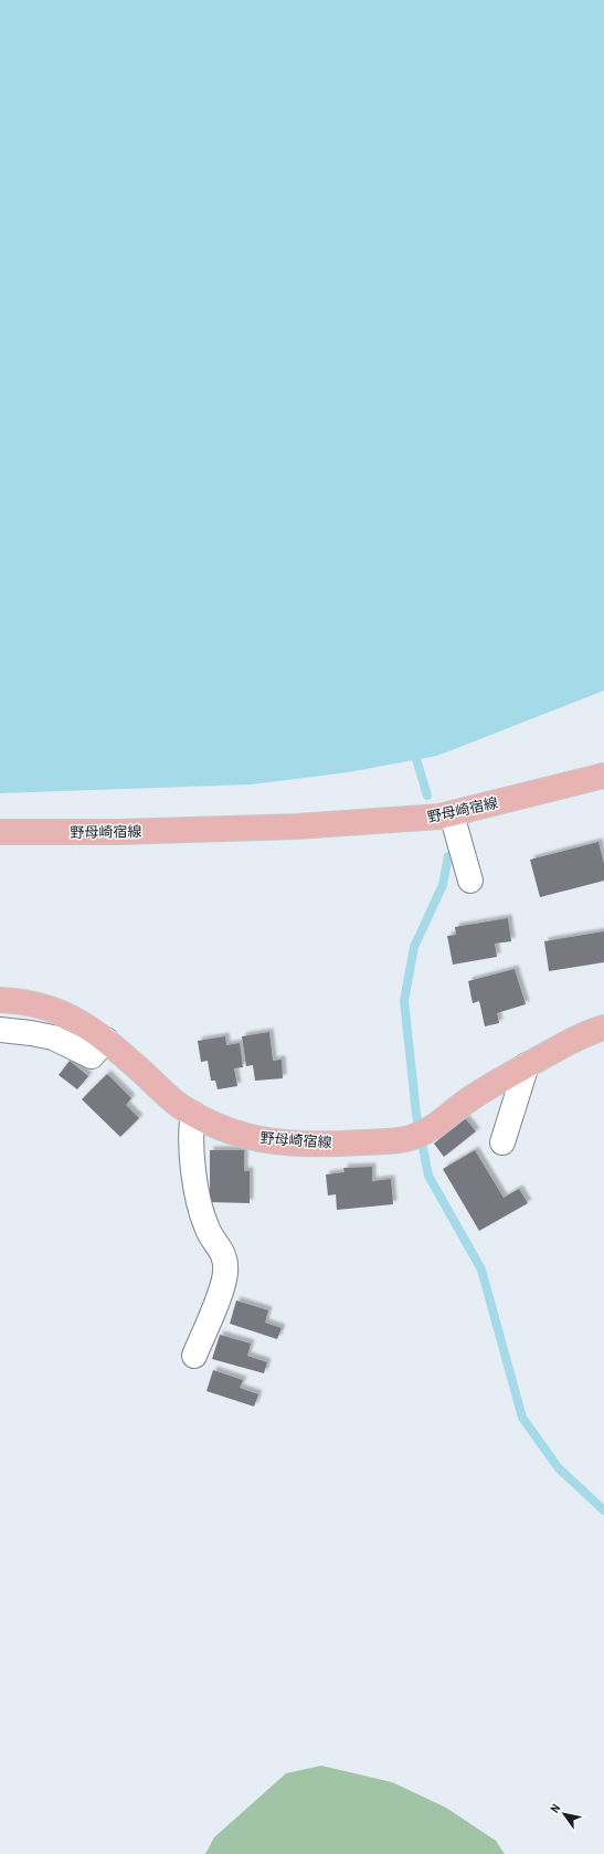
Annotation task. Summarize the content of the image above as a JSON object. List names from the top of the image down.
{
  "streets": {
    "main road": ["野母崎宿線"]
  },
  "north": "top left"
}
